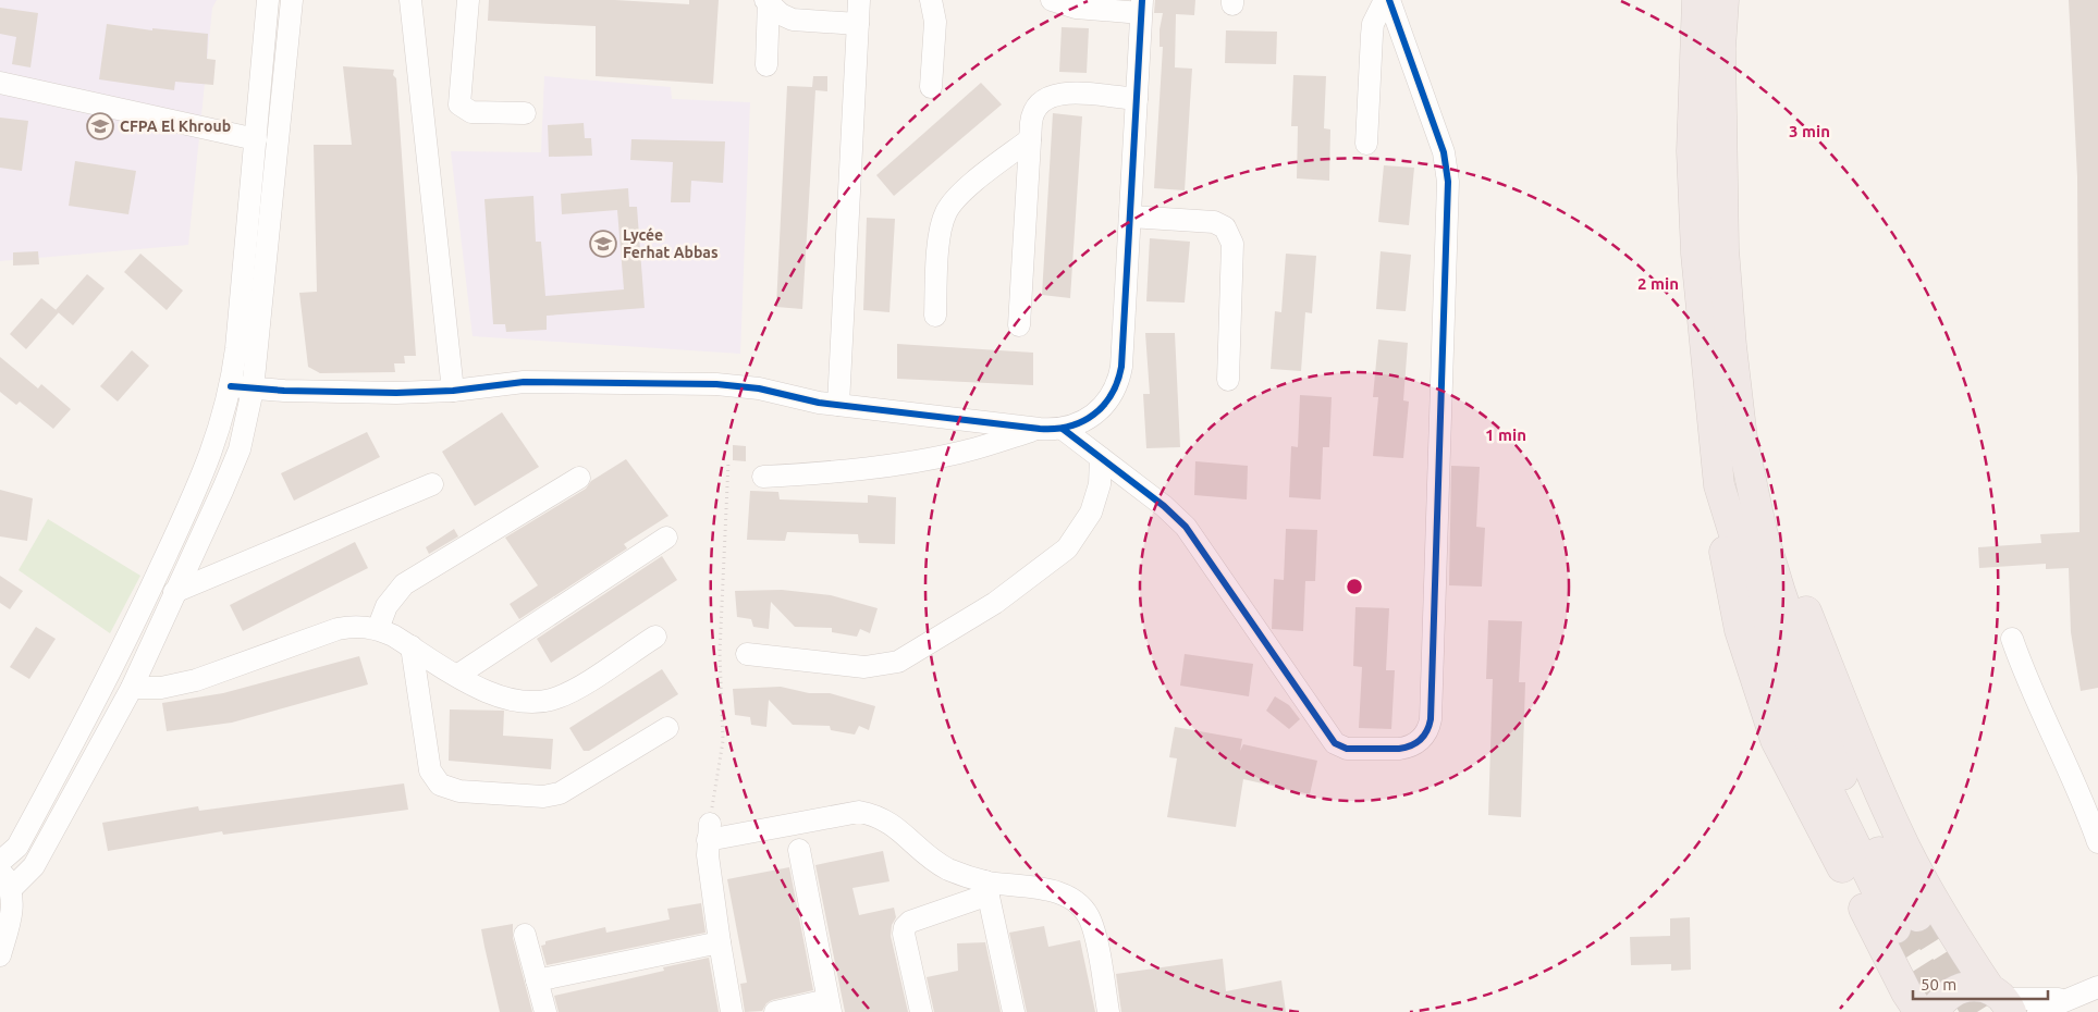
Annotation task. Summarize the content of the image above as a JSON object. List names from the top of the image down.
{
  "places": {
    "school or university": ["CFPA El Khroub", "Lycée Ferhat Abbas"]
  },
  "scale_bar": "50 m",
  "rings": ["3 min", "2 min", "1 min"]
}
